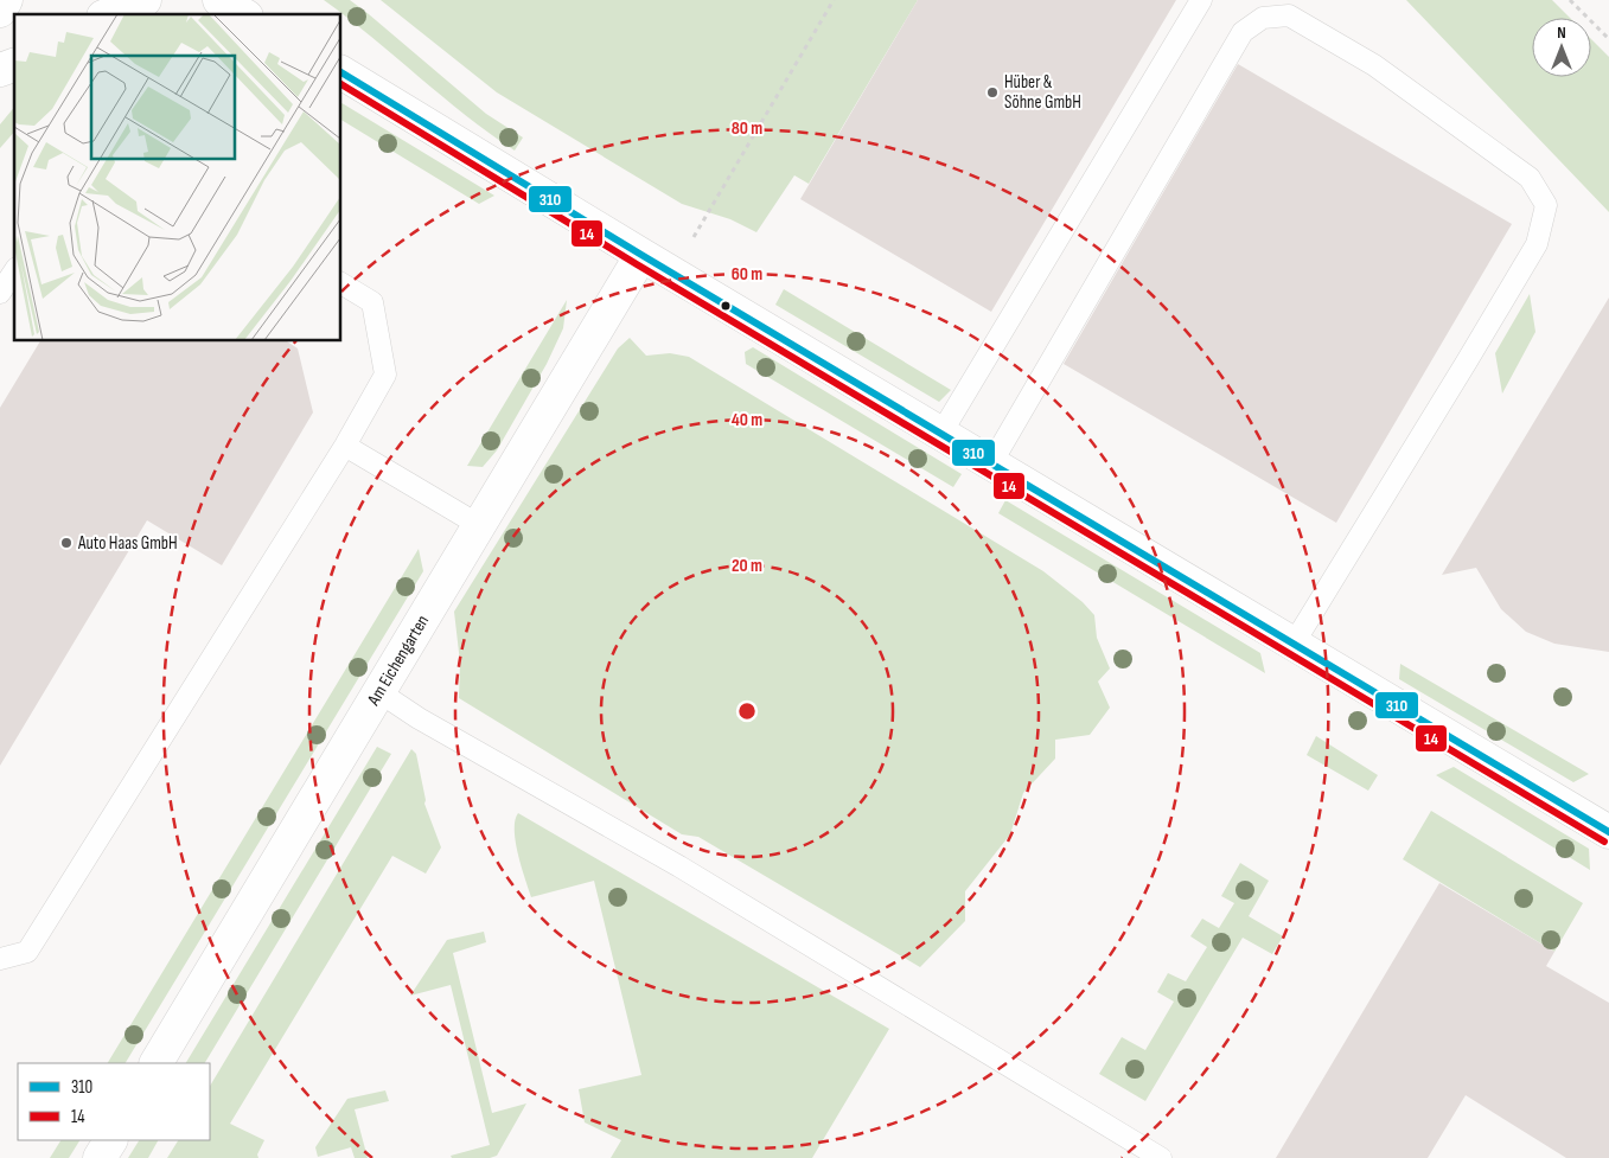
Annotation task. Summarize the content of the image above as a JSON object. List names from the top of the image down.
{
  "streets": {
    "street": ["Am Eichengarten"]
  },
  "places": ["Hüber & Söhne GmbH", "Auto Haas GmbH"],
  "lines": ["transit line 310", "transit line 14"],
  "legend": ["310", "14"],
  "north": "top",
  "rings": [
    "80 m",
    "60 m",
    "40 m",
    "20 m"
  ]
}
